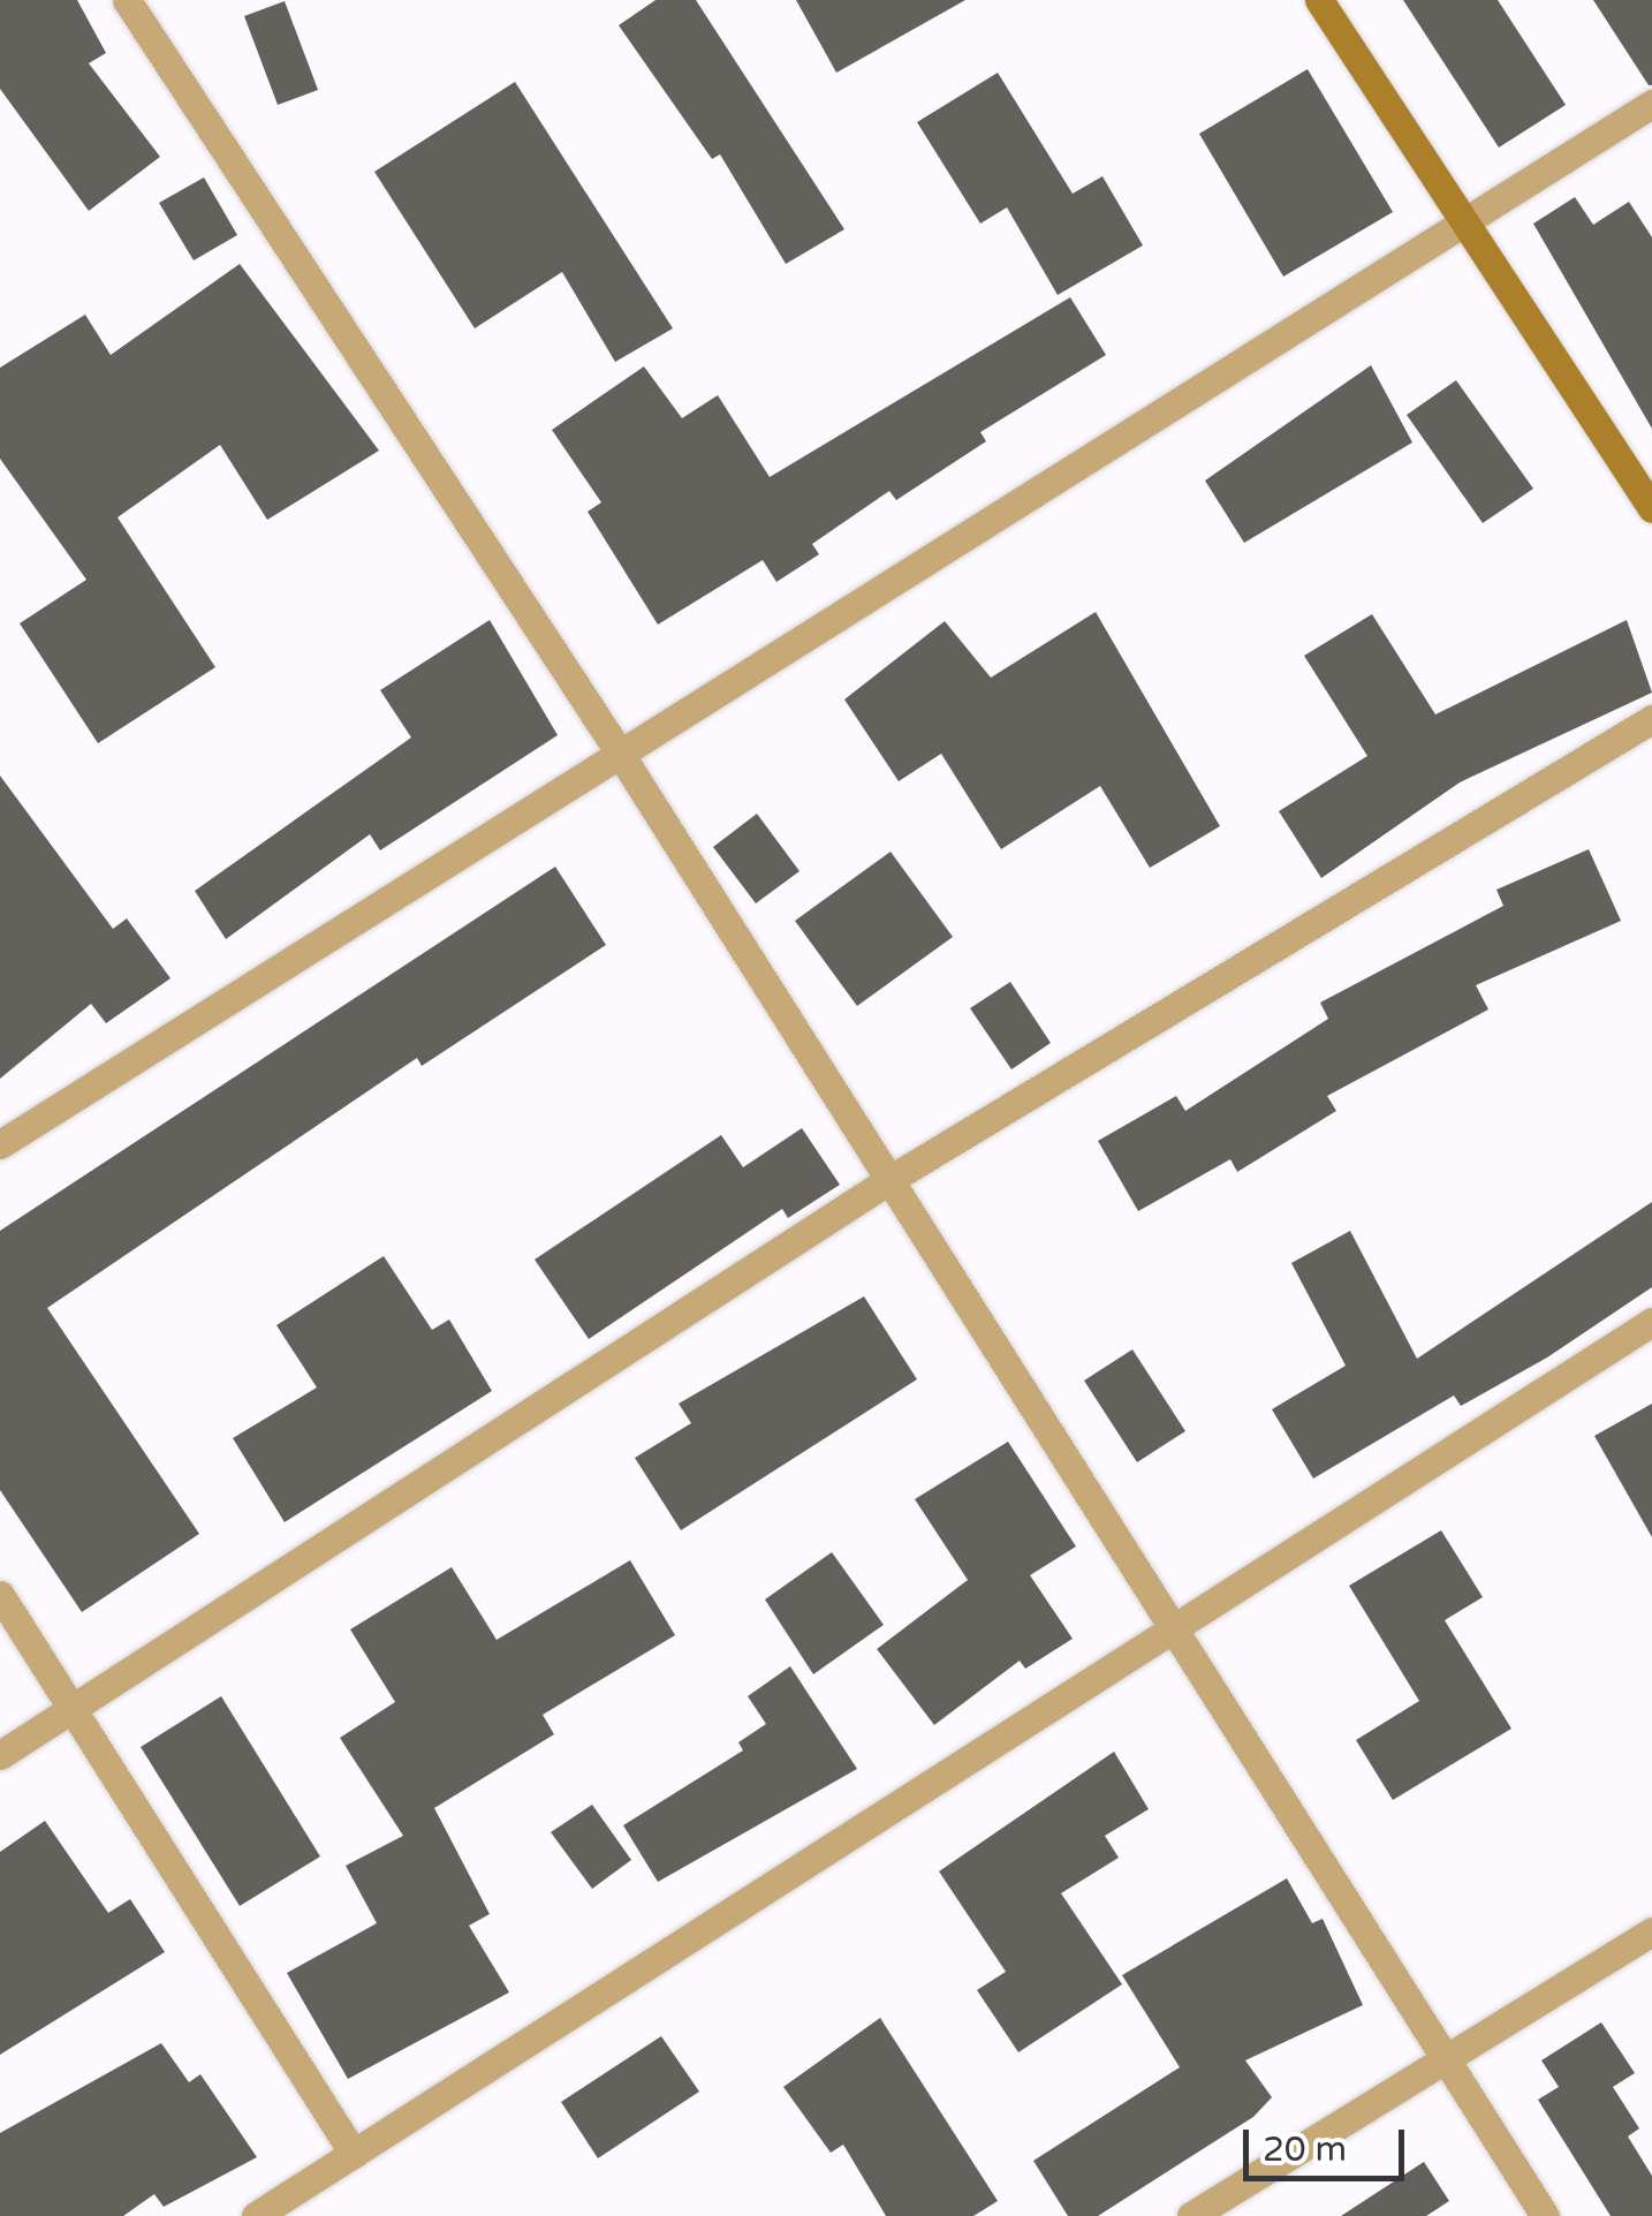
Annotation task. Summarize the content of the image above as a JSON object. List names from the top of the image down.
{
  "scale_bar": "20 m"
}
